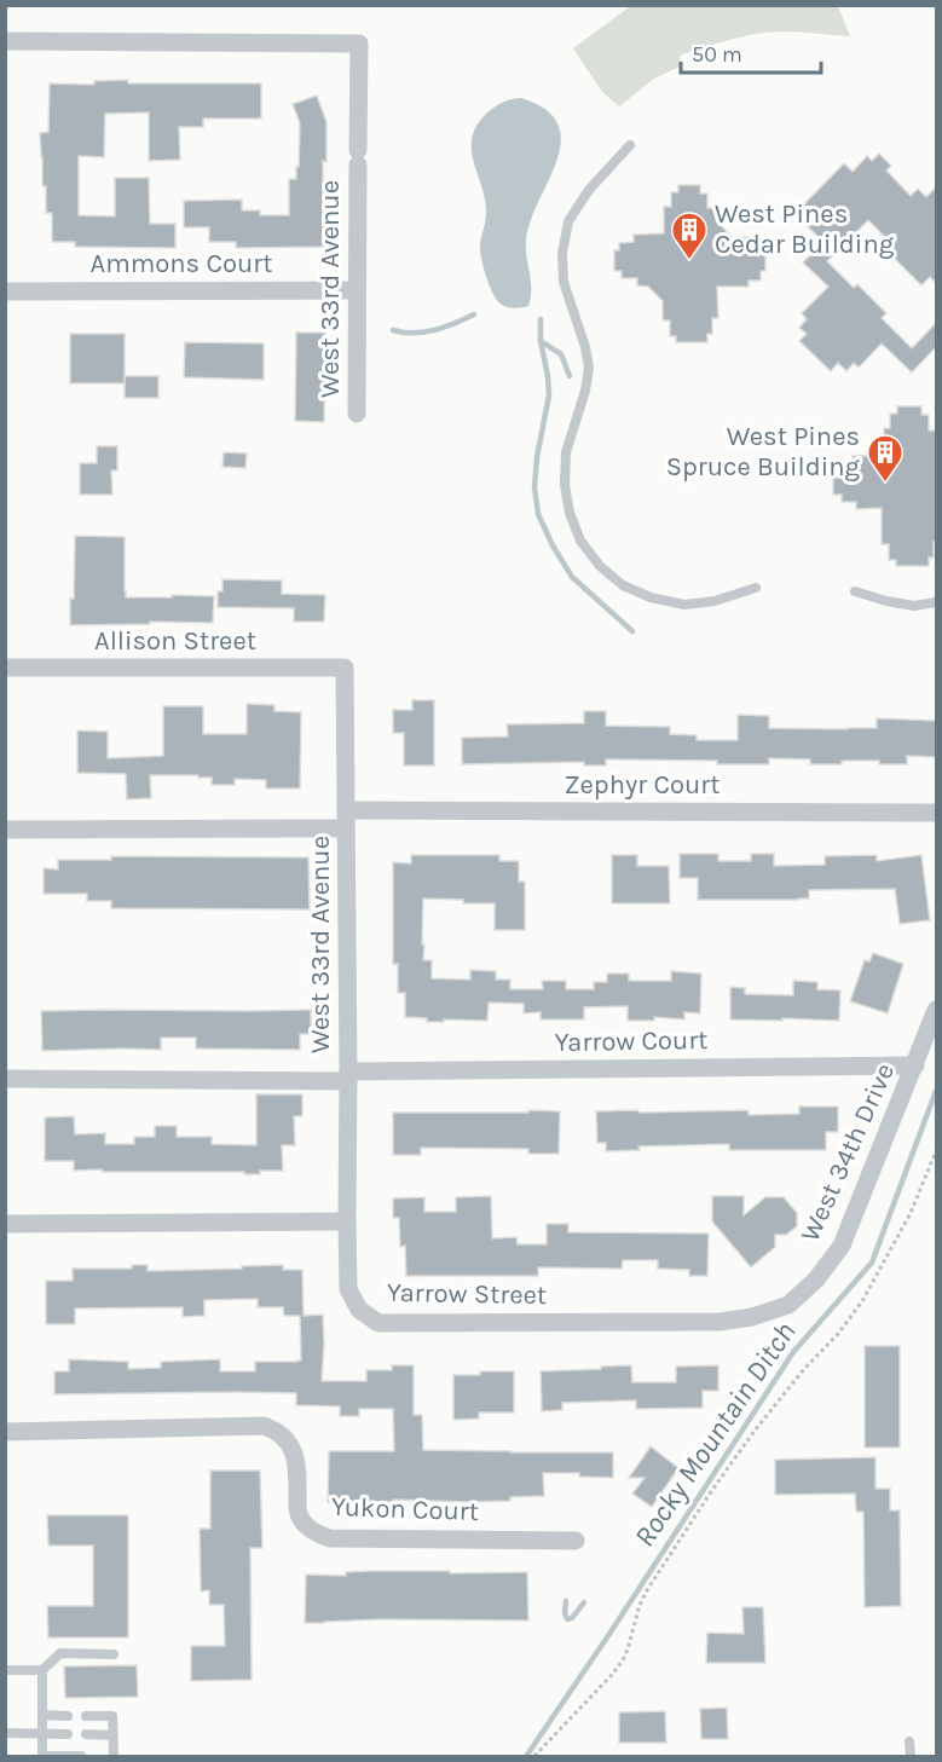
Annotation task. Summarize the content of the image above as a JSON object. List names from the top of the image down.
{
  "streets": {
    "street": [
      "Ammons Court",
      "West 33rd Avenue",
      "Allison Street",
      "Zephyr Court",
      "Yarrow Court",
      "West 34th Drive",
      "Yarrow Street",
      "Yukon Court"
    ]
  },
  "crossings": [
    ["Ammons Court", "West 33rd Avenue"],
    ["West 33rd Avenue", "Allison Street"],
    ["West 33rd Avenue", "Zephyr Court"],
    ["West 33rd Avenue", "Yarrow Court"],
    ["West 33rd Avenue", "Yarrow Street"],
    ["Yarrow Court", "West 34th Drive"],
    ["West 34th Drive", "Yarrow Street"]
  ],
  "water": ["Rocky Mountain Ditch"],
  "places": {
    "building": ["West Pines Cedar Building", "West Pines Spruce Building"]
  },
  "scale_bar": "50 m"
}
